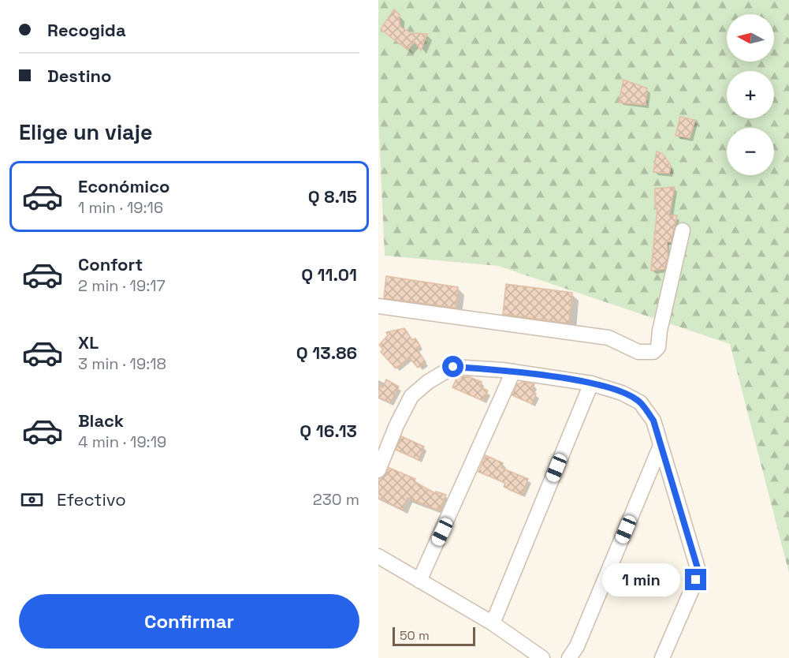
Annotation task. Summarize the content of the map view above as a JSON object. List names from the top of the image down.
{
  "scale_bar": "50 m",
  "north": "left",
  "page": {
    "banner": ["Recogida", "Destino"],
    "map_buttons": ["+", "−"],
    "heading": "Elige un viaje",
    "list": [
      {
        "name": "Económico",
        "note": "1 min · 19:16",
        "value": "Q 8.15"
      },
      {
        "name": "Confort",
        "note": "2 min · 19:17",
        "value": "Q 11.01"
      },
      {
        "name": "XL",
        "note": "3 min · 19:18",
        "value": "Q 13.86"
      },
      {
        "name": "Black",
        "note": "4 min · 19:19",
        "value": "Q 16.13"
      }
    ],
    "pay": ["Efectivo", "230 m"],
    "bubble": "1 min",
    "buttons": "Confirmar",
    "scale": "50 m"
  }
}
